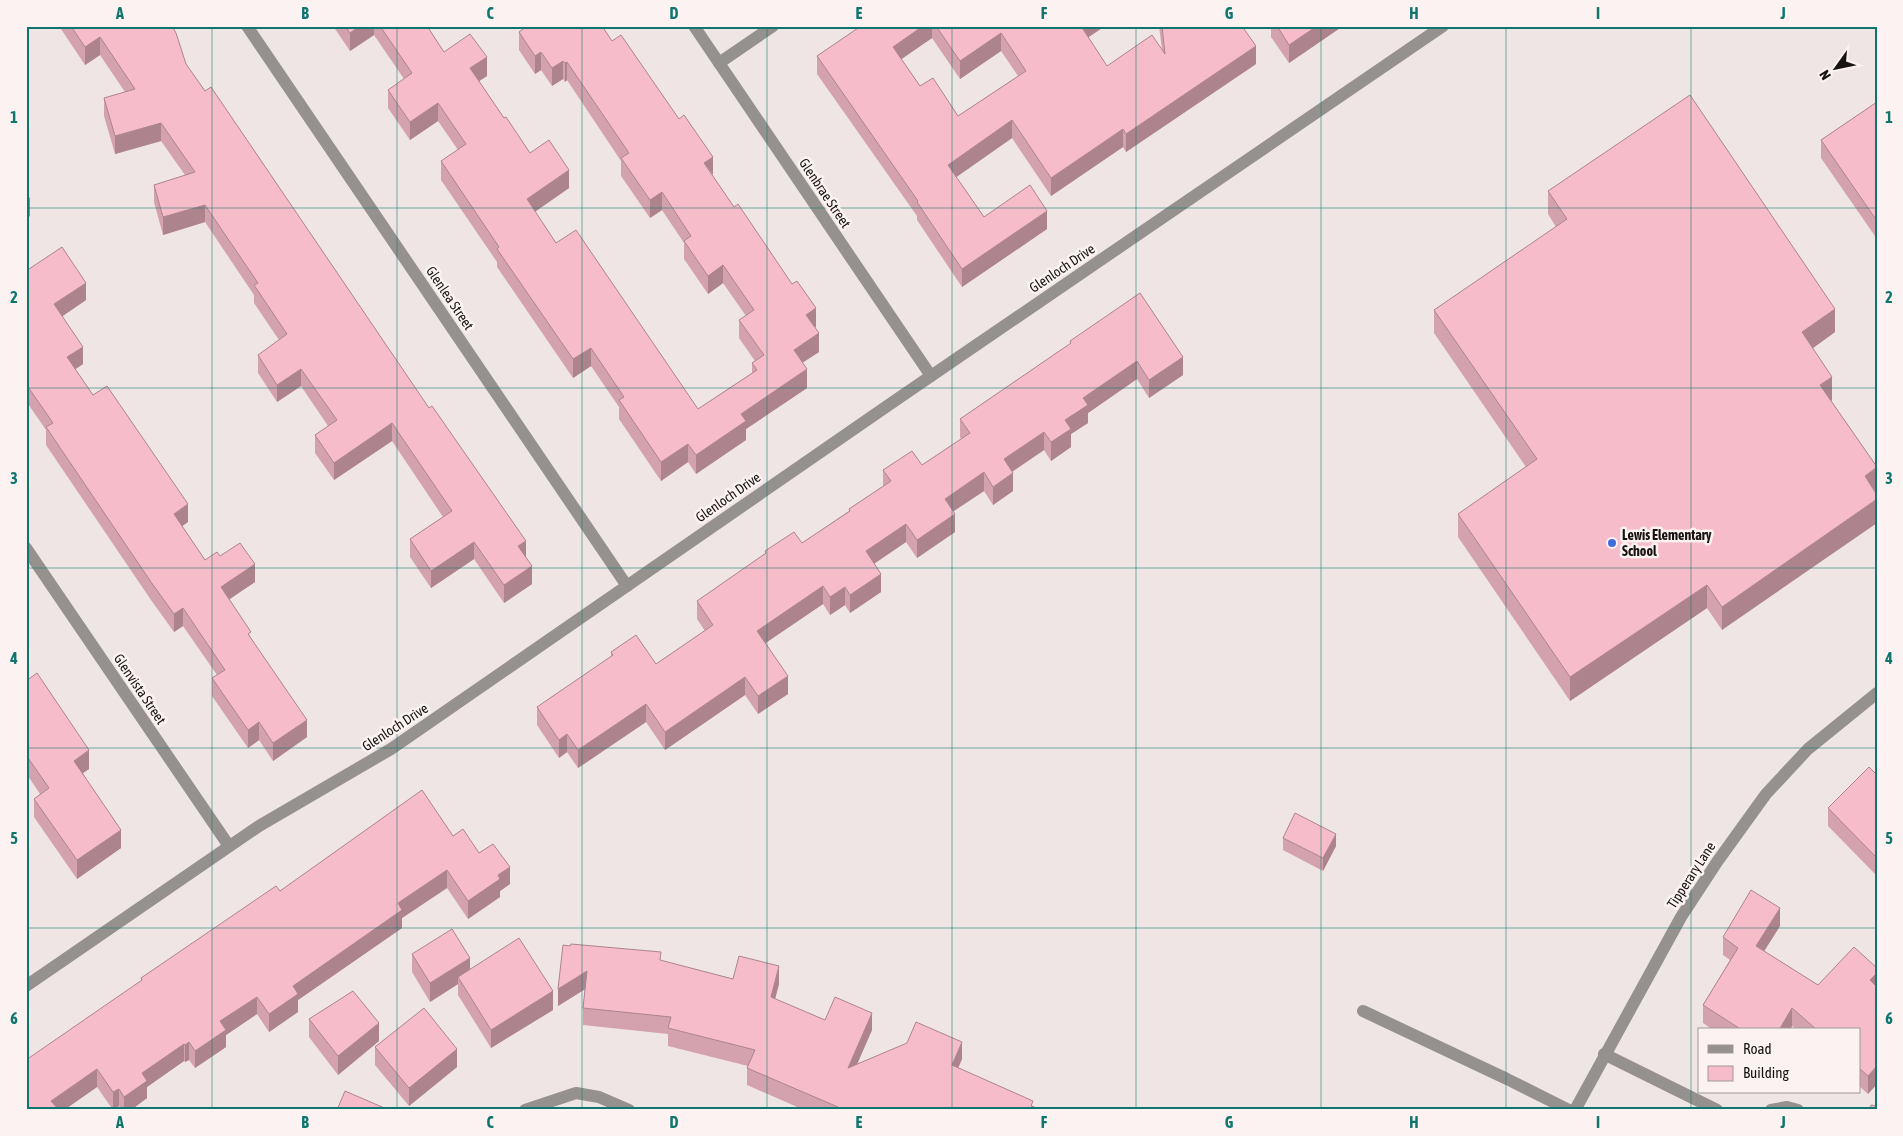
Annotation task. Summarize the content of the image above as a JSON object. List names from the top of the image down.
{
  "streets": {
    "street": [
      "Glenbrae Street",
      "Glenloch Drive",
      "Glenlea Street",
      "Glenvista Street",
      "Tipperary Lane"
    ]
  },
  "crossings": [
    ["Glenbrae Street", "Glenloch Drive"],
    ["Glenloch Drive", "Glenlea Street"],
    ["Glenloch Drive", "Glenvista Street"]
  ],
  "places": ["Lewis Elementary School"],
  "legend": ["Road", "Building"],
  "north": "bottom left",
  "grid": {
    "columns": [
      "A",
      "B",
      "C",
      "D",
      "E",
      "F",
      "G",
      "H",
      "I",
      "J"
    ],
    "rows": [
      "1",
      "2",
      "3",
      "4",
      "5",
      "6"
    ]
  }
}
